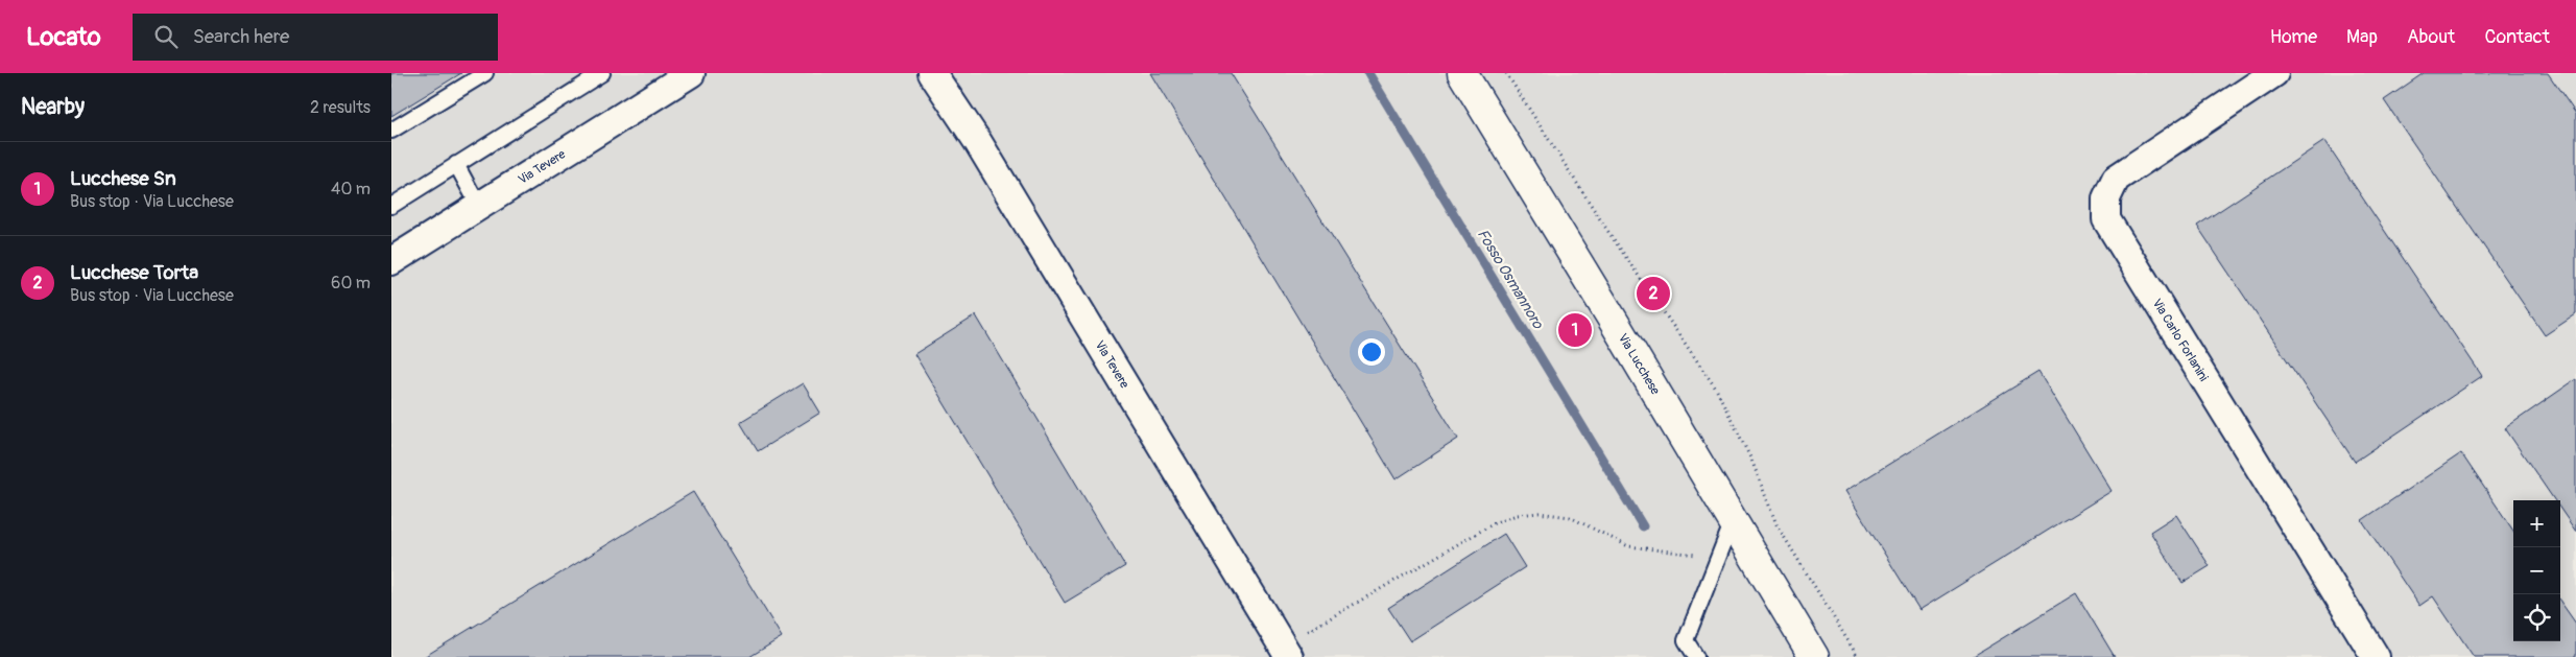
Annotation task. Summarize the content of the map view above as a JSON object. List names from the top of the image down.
{
  "streets": {
    "main road": ["Via Lucchese"],
    "street": ["Via Tevere", "Via Carlo Forlanini"]
  },
  "water": ["Fosso Osmannoro"],
  "page": {
    "header": "Locato",
    "search": "Search here",
    "nav": [
      "Home",
      "Map",
      "About",
      "Contact"
    ],
    "heading": ["Nearby", "2 results"],
    "list": [
      {
        "mark": "1",
        "name": "Lucchese Sn",
        "note": "Bus stop · Via Lucchese",
        "value": "40 m"
      },
      {
        "mark": "2",
        "name": "Lucchese Torta",
        "note": "Bus stop · Via Lucchese",
        "value": "60 m"
      }
    ],
    "pins": ["2", "1"],
    "map_buttons": ["+", "−"]
  }
}
